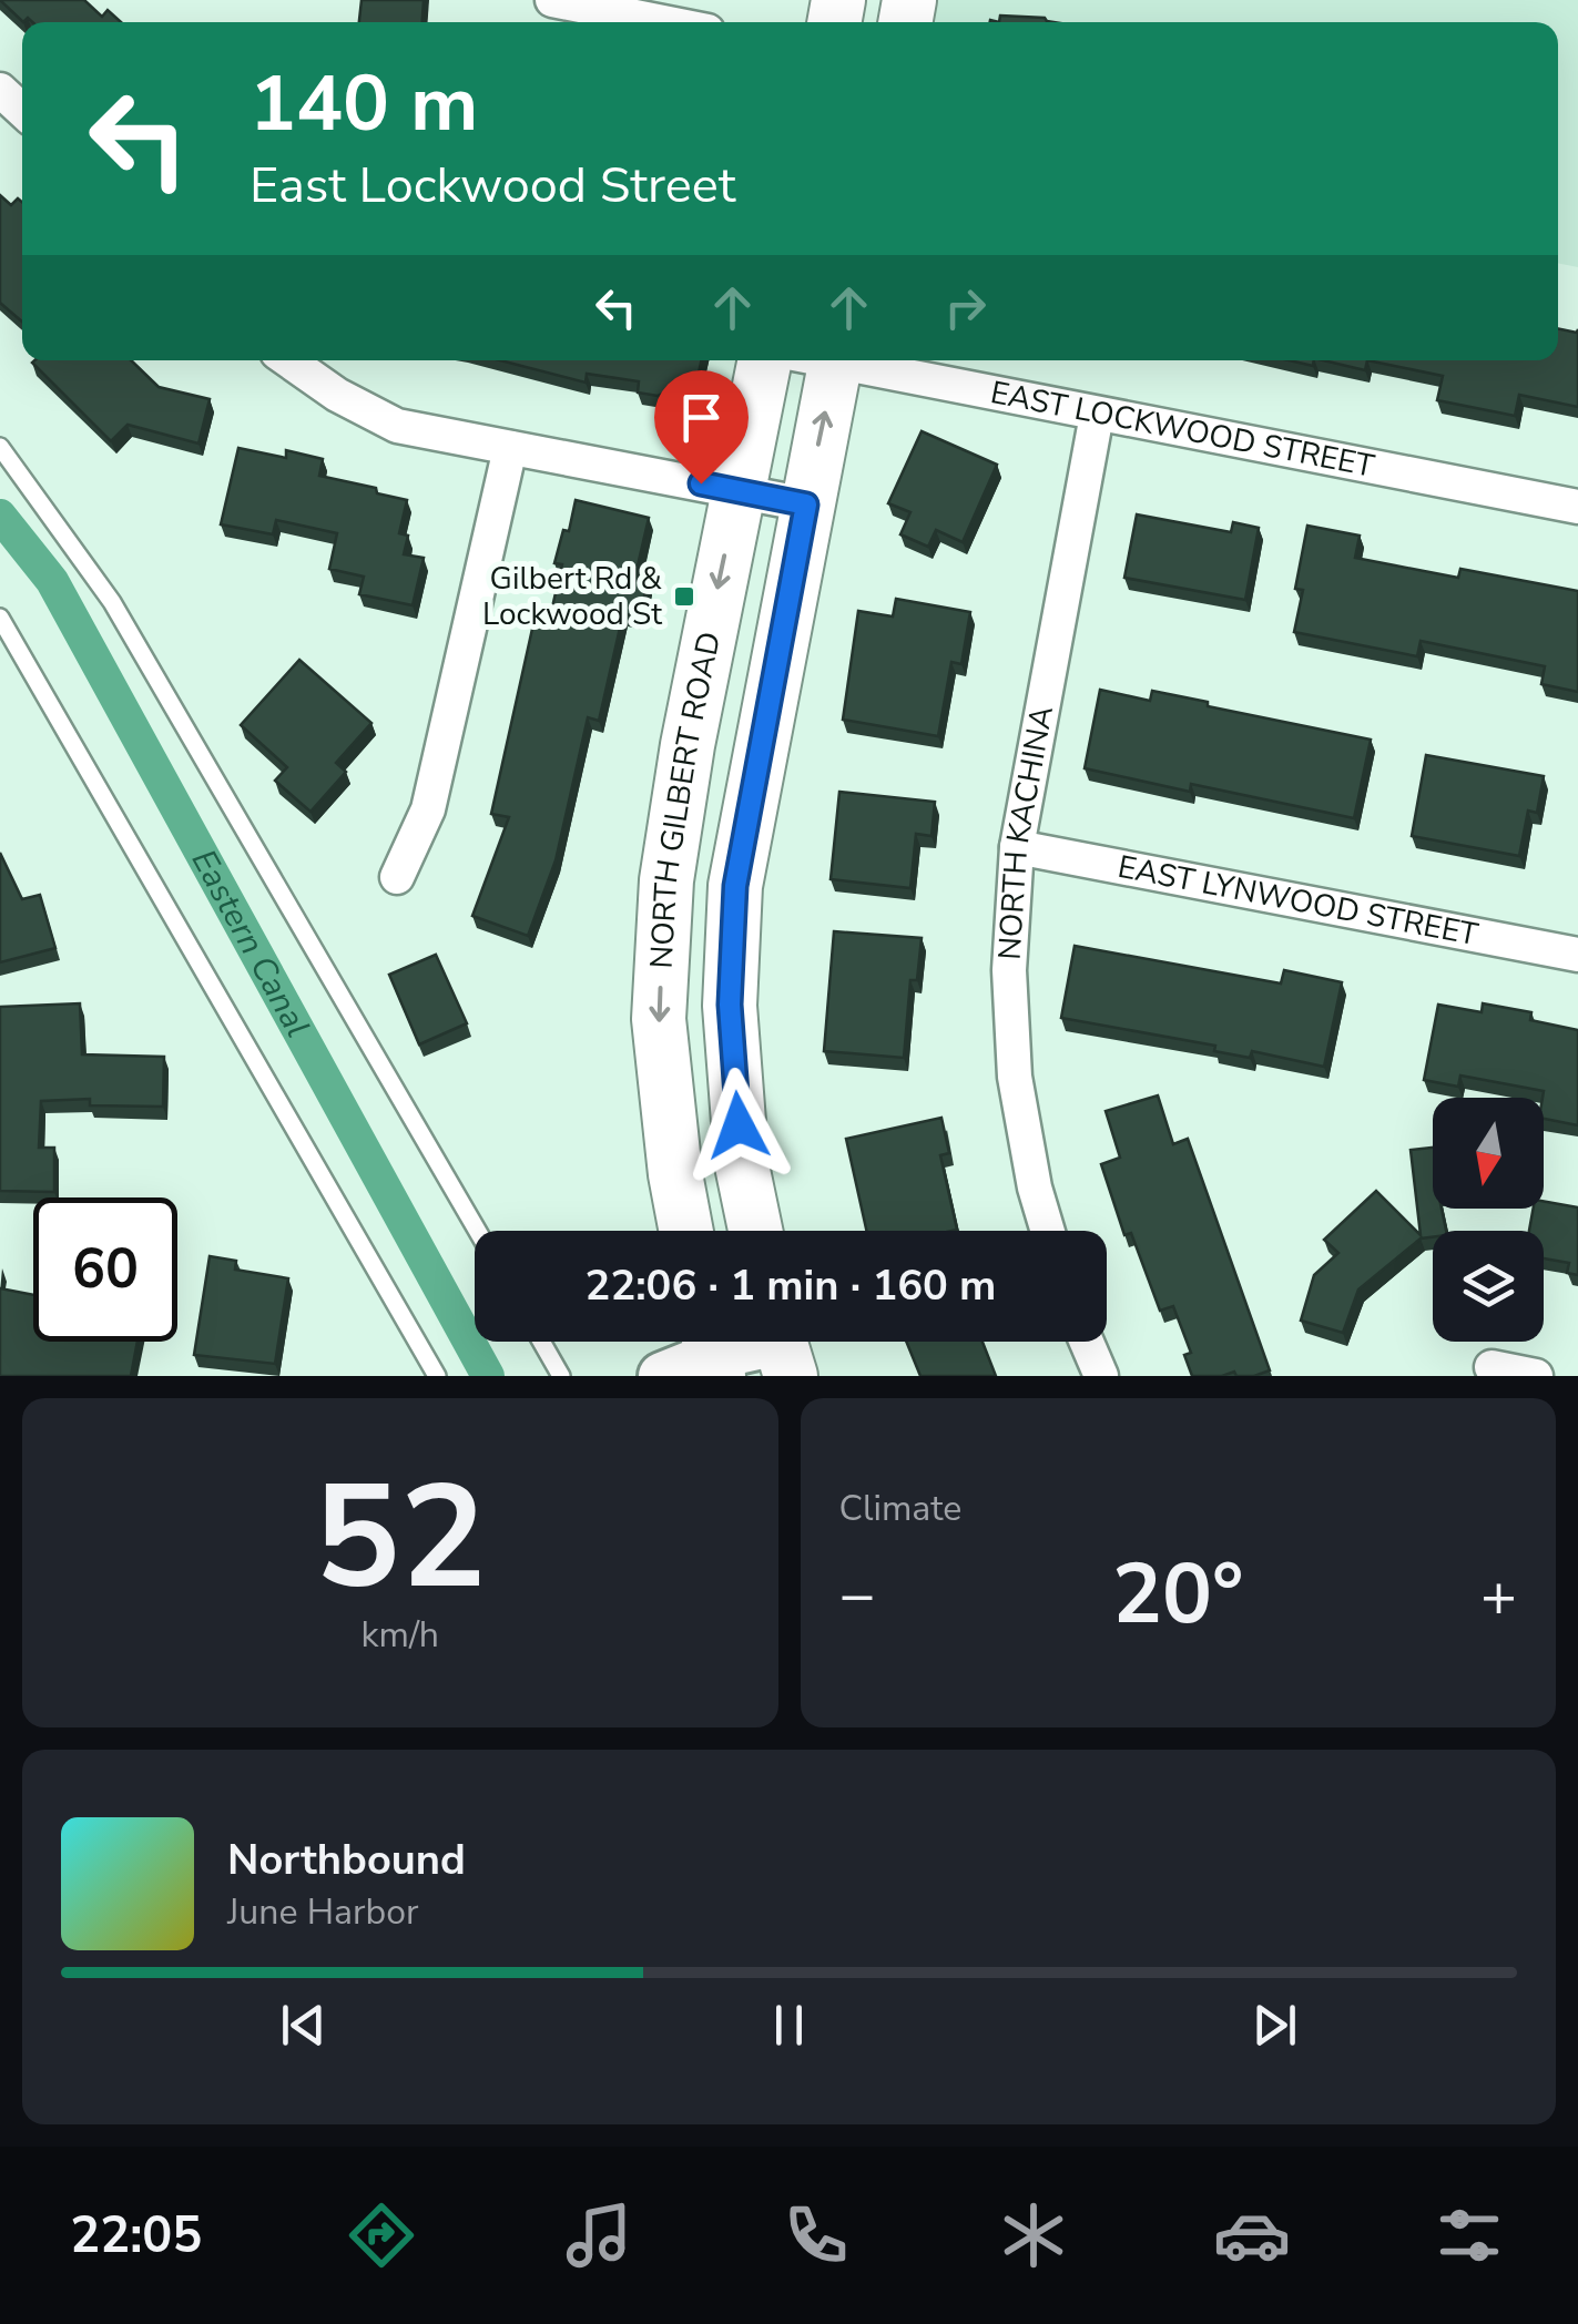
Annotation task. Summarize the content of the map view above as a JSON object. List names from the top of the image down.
{
  "streets": {
    "main road": ["NORTH GILBERT ROAD"],
    "street": ["EAST LOCKWOOD STREET", "NORTH KACHINA", "EAST LYNWOOD STREET"]
  },
  "crossings": [
    ["EAST LOCKWOOD STREET", "NORTH KACHINA"],
    ["NORTH KACHINA", "EAST LYNWOOD STREET"]
  ],
  "water": ["Eastern Canal"],
  "places": {
    "transit": ["Gilbert Rd & Lockwood St"]
  },
  "north": "bottom",
  "page": {
    "turn": ["140 m", "East Lockwood Street"],
    "limit": "60",
    "trip": "22:06 · 1 min · 160 m",
    "tile": [
      ["52", "km/h"],
      "Climate"
    ],
    "heat": ["−", "20°", "+"],
    "song": ["Northbound", "June Harbor"],
    "tabs": "22:05"
  }
}
